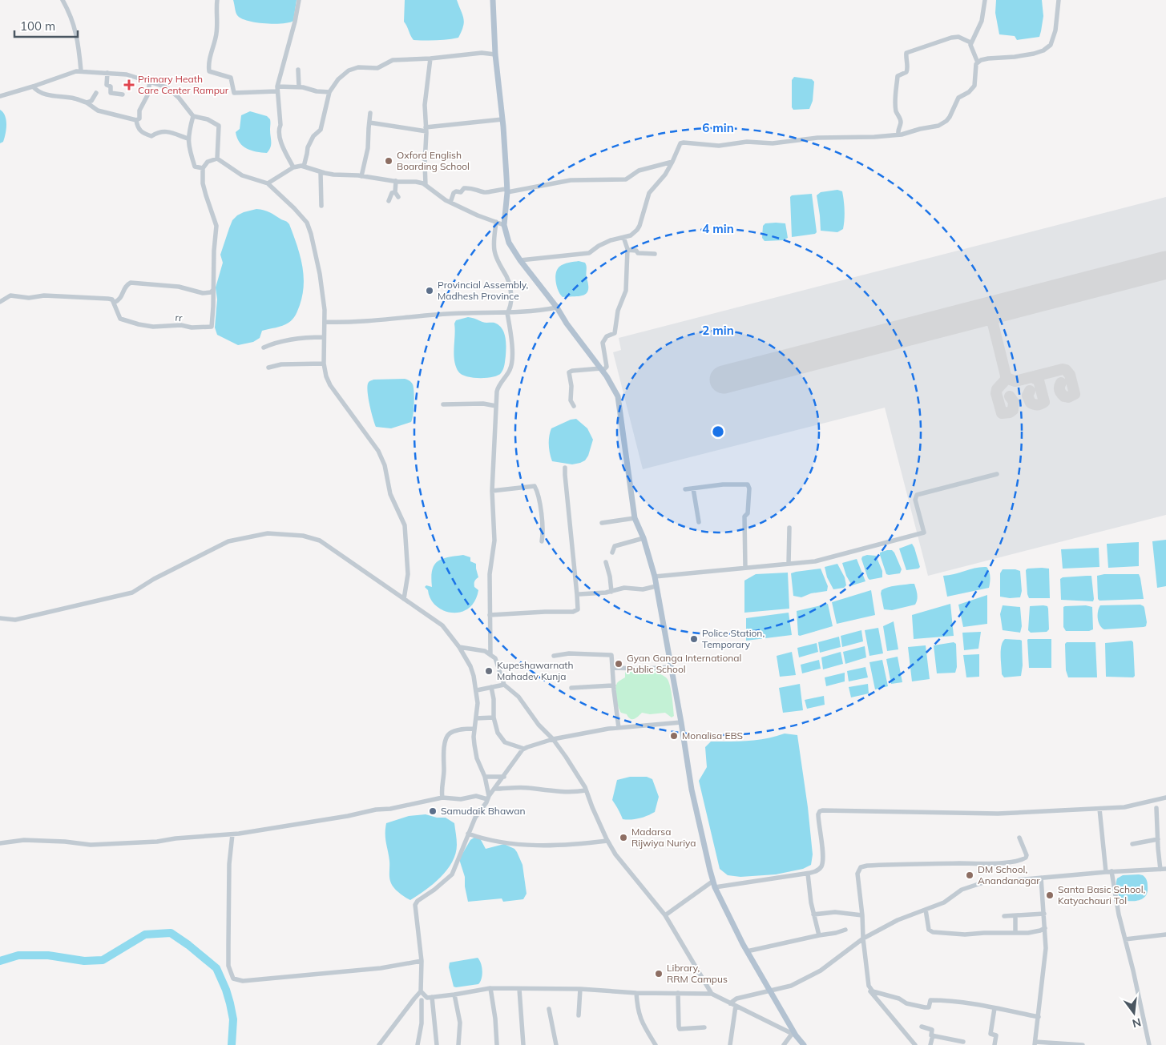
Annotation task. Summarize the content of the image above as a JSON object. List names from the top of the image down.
{
  "streets": {
    "street": ["rr"]
  },
  "places": {
    "health": ["Primary Heath Care Center Rampur"],
    "other": [
      "Oxford English Boarding School",
      "Provincial Assembly, Madhesh Province",
      "Police Station, Temporary",
      "Gyan Ganga International Public School",
      "Kupeshawarnath Mahadev Kunja",
      "Monalisa EBS",
      "Samudaik Bhawan",
      "Madarsa Rijwiya Nuriya",
      "DM School, Anandanagar",
      "Santa Basic School, Katyachauri Tol",
      "Library, RRM Campus"
    ]
  },
  "scale_bar": "100 m",
  "north": "bottom",
  "rings": ["6 min", "4 min", "2 min"]
}
